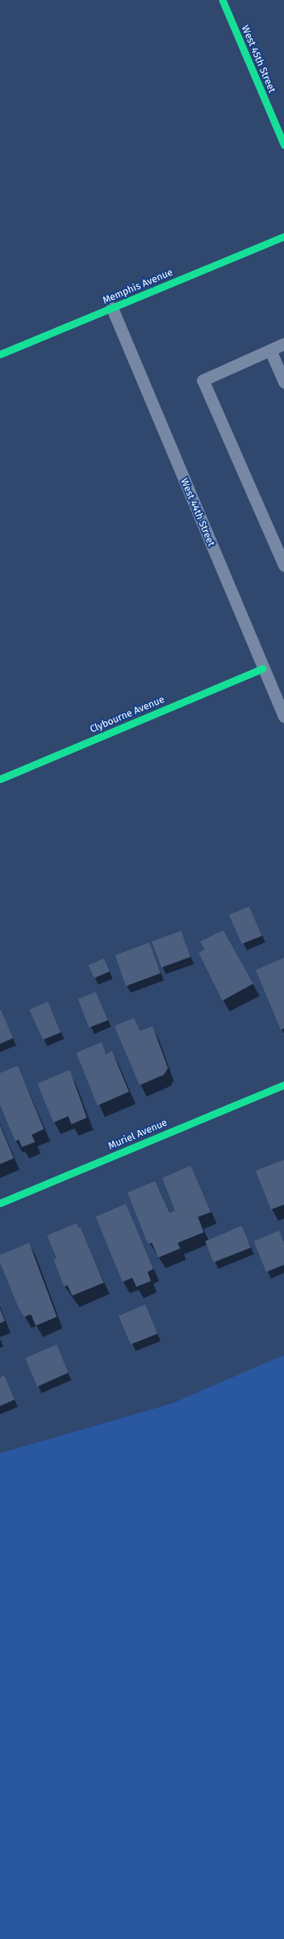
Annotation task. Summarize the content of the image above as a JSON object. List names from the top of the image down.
{
  "streets": {
    "street": [
      "West 45th Street",
      "Memphis Avenue",
      "Clybourne Avenue",
      "Muriel Avenue"
    ],
    "lane": ["West 44th Street"]
  },
  "crossings": [
    ["Memphis Avenue", "West 44th Street"],
    ["West 44th Street", "Clybourne Avenue"]
  ]
}
